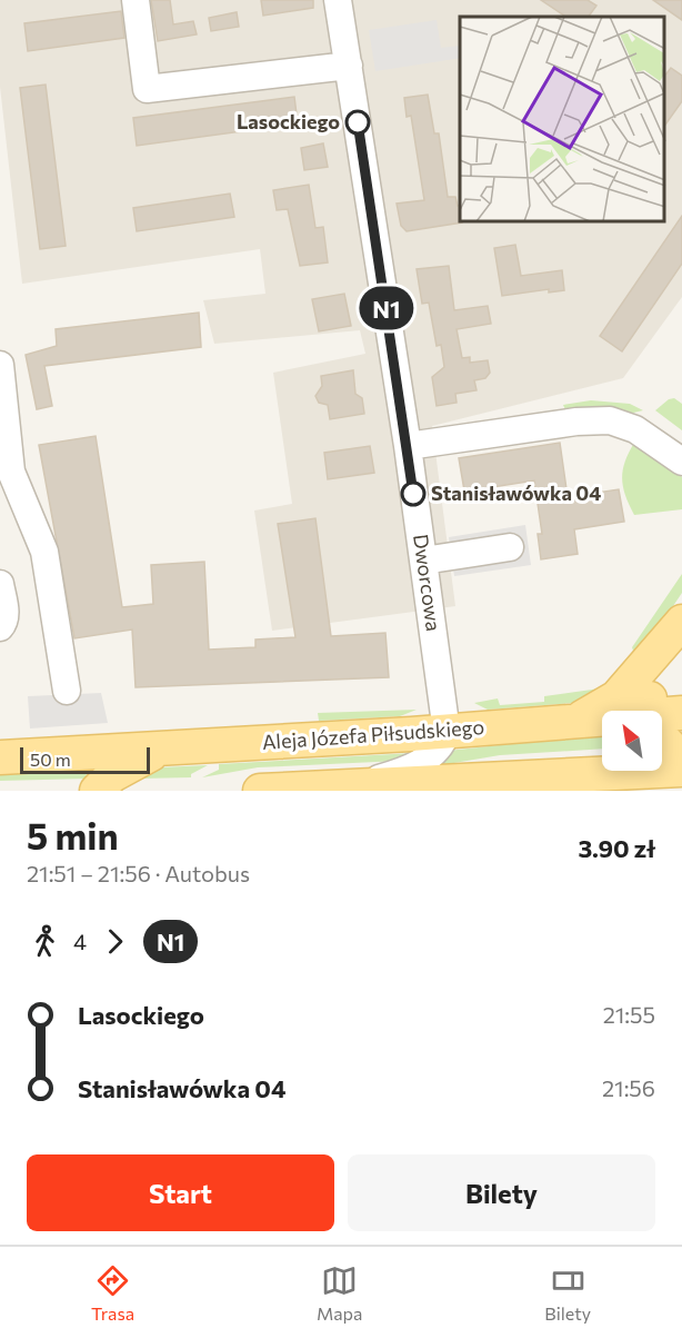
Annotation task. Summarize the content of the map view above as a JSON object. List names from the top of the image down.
{
  "streets": {
    "main road": ["Aleja Józefa Piłsudskiego"],
    "street": ["Dworcowa"]
  },
  "crossings": [
    ["Dworcowa", "Aleja Józefa Piłsudskiego"]
  ],
  "places": ["Lasockiego", "Stanisławówka 04"],
  "lines": ["bus line N1"],
  "scale_bar": "50 m",
  "north": "top left",
  "page": {
    "on_map": "N1",
    "scale": "50 m",
    "heading": ["5 min", "21:51 – 21:56 · Autobus", "3.90 zł"],
    "legs": ["4", "N1"],
    "list": [
      {
        "name": "Lasockiego",
        "value": "21:55"
      },
      {
        "name": "Stanisławówka 04",
        "value": "21:56"
      }
    ],
    "buttons": ["Start", "Bilety"],
    "tabs": ["Trasa", "Mapa", "Bilety"]
  }
}
